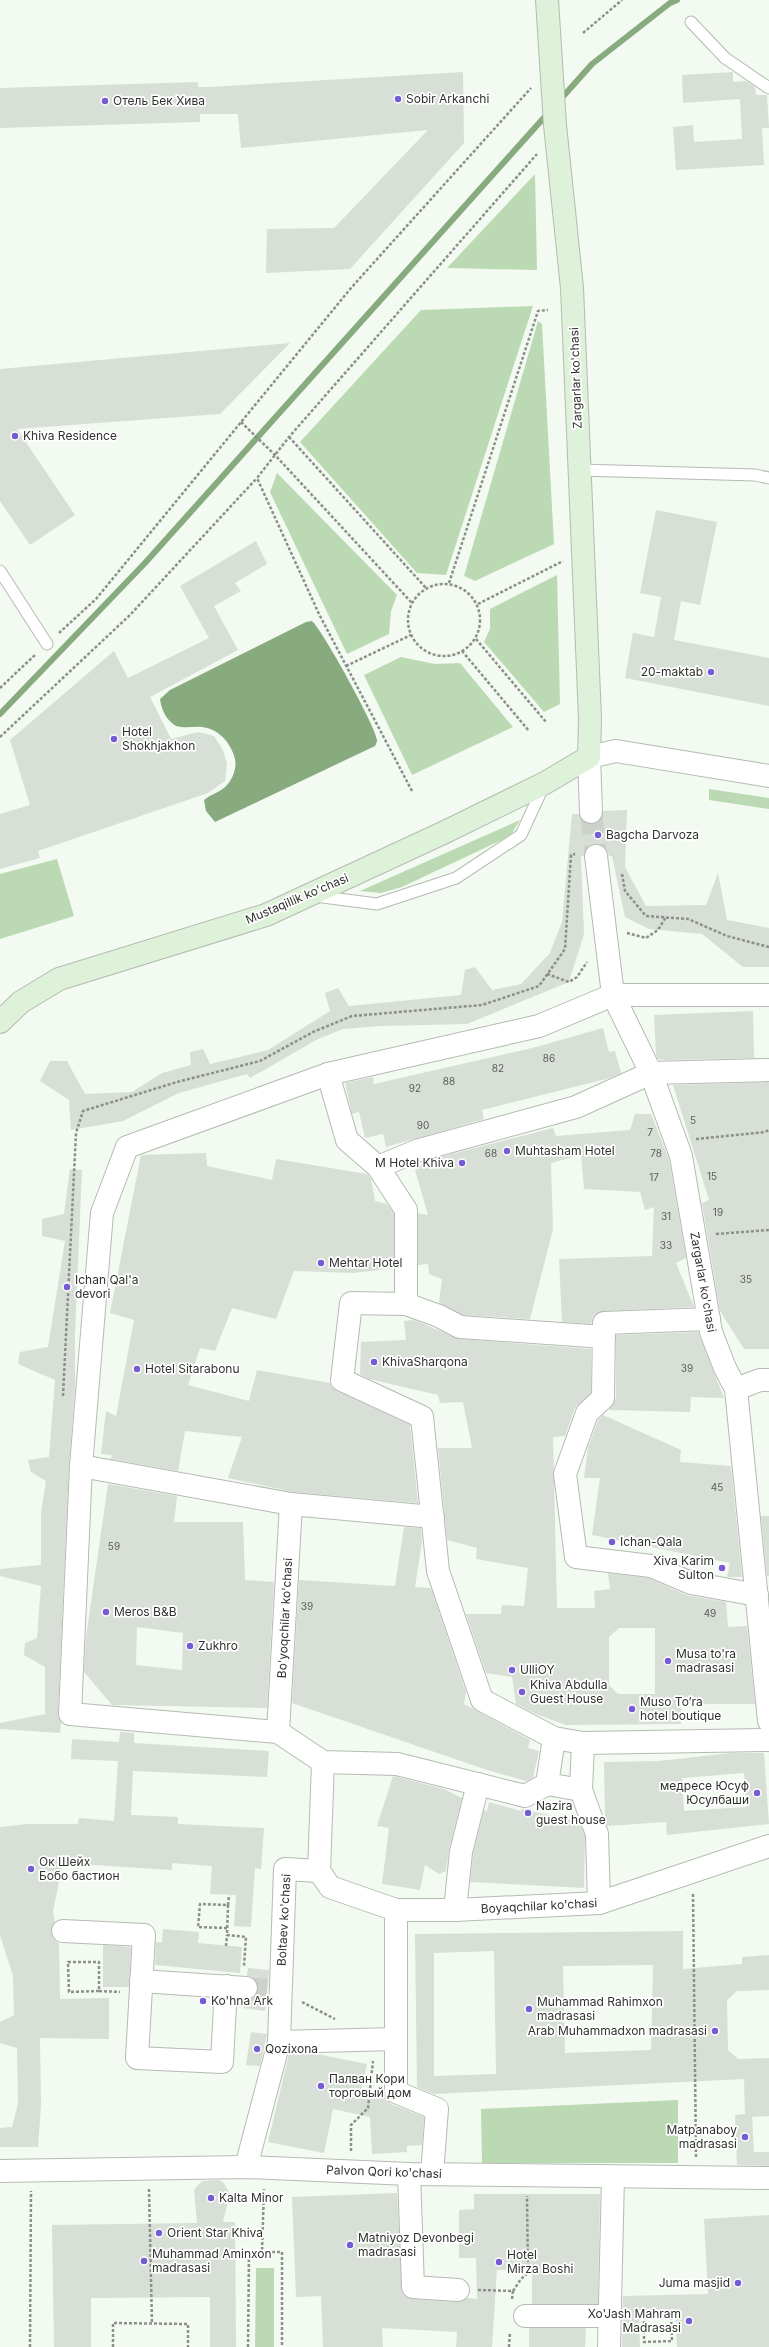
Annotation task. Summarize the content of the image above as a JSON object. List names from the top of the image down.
{
  "streets": {
    "main road": ["Zargarlar ko'chasi", "Mustaqillik ko'chasi"],
    "street": [
      "Bo'yoqchilar ko'chasi",
      "Boyaqchilar ko'chasi",
      "Boltaev ko'chasi",
      "Palvon Qori ko'chasi"
    ]
  },
  "crossings": [
    ["Zargarlar ko'chasi", "Mustaqillik ko'chasi"],
    ["Boyaqchilar ko'chasi", "Boltaev ko'chasi"],
    ["Boltaev ko'chasi", "Palvon Qori ko'chasi"]
  ],
  "places": [
    "Sobir Arkanchi",
    "Отель Бек Хива",
    "Khiva Residence",
    "20-maktab",
    "Hotel Shokhjakhon",
    "Bagcha Darvoza",
    "Muhtasham Hotel",
    "M Hotel Khiva",
    "Mehtar Hotel",
    "Ichan Qal'a devori",
    "KhivaSharqona",
    "Hotel Sitarabonu",
    "Ichan-Qala",
    "Xiva Karim Sulton",
    "Meros B&B",
    "Zukhro",
    "Musa to'ra madrasasi",
    "UlliOY",
    "Khiva Abdulla Guest House",
    "Muso To’ra hotel boutique",
    "медресе Юсуф Юсулбаши",
    "Nazira guest house",
    "Ок Шейх Бобо бастион",
    "Ko'hna Ark",
    "Muhammad Rahimxon madrasasi",
    "Arab Muhammadxon madrasasi",
    "Qozixona",
    "Палван Кори торговый дом",
    "Matpanaboy madrasasi",
    "Kalta Minor",
    "Orient Star Khiva",
    "Matniyoz Devonbegi madrasasi",
    "Muhammad Aminxon madrasasi",
    "Hotel Mirza Boshi",
    "Juma masjid",
    "Xo'Jash Mahram Madrasasi"
  ],
  "house_numbers": [
    "86",
    "82",
    "88",
    "92",
    "5",
    "90",
    "7",
    "68",
    "78",
    "15",
    "17",
    "19",
    "31",
    "33",
    "35",
    "39",
    "45",
    "59",
    "39",
    "49"
  ]
}
